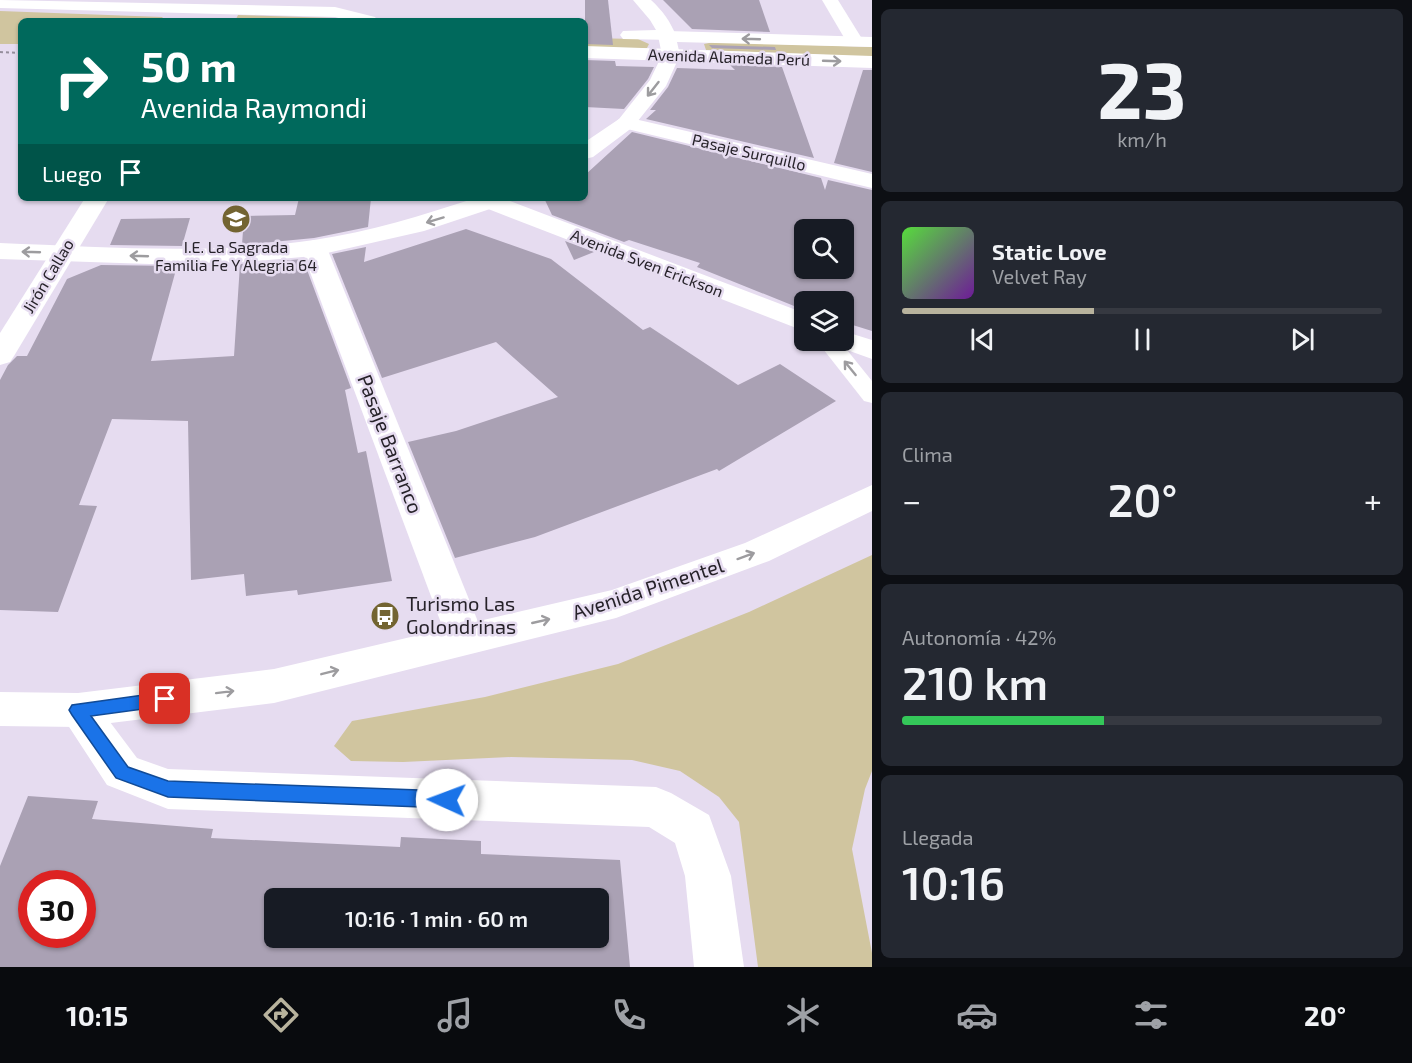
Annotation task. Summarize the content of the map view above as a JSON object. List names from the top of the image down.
{
  "streets": {
    "main road": [
      "Avenida Alameda Perú",
      "Pasaje Surquillo",
      "Avenida Sven Erickson",
      "Jirón Callao",
      "Pasaje Barranco",
      "Avenida Pimentel"
    ]
  },
  "crossings": [
    ["Pasaje Barranco", "Avenida Pimentel"]
  ],
  "one_way": ["Avenida Pimentel"],
  "places": {
    "school or university": ["I.E. La Sagrada Familia Fe Y Alegria 64"],
    "bus stop": ["Turismo Las Golondrinas"]
  },
  "page": {
    "tile": [
      ["23", "km/h"],
      "Clima",
      ["Autonomía · 42%", "210 km"],
      ["Llegada", "10:16"]
    ],
    "turn": ["50 m", "Avenida Raymondi"],
    "then": "Luego",
    "song": ["Static Love", "Velvet Ray"],
    "heat": ["−", "20°", "+"],
    "limit": "30",
    "trip": "10:16 · 1 min · 60 m",
    "tabs": ["10:15", "20°"]
  }
}
